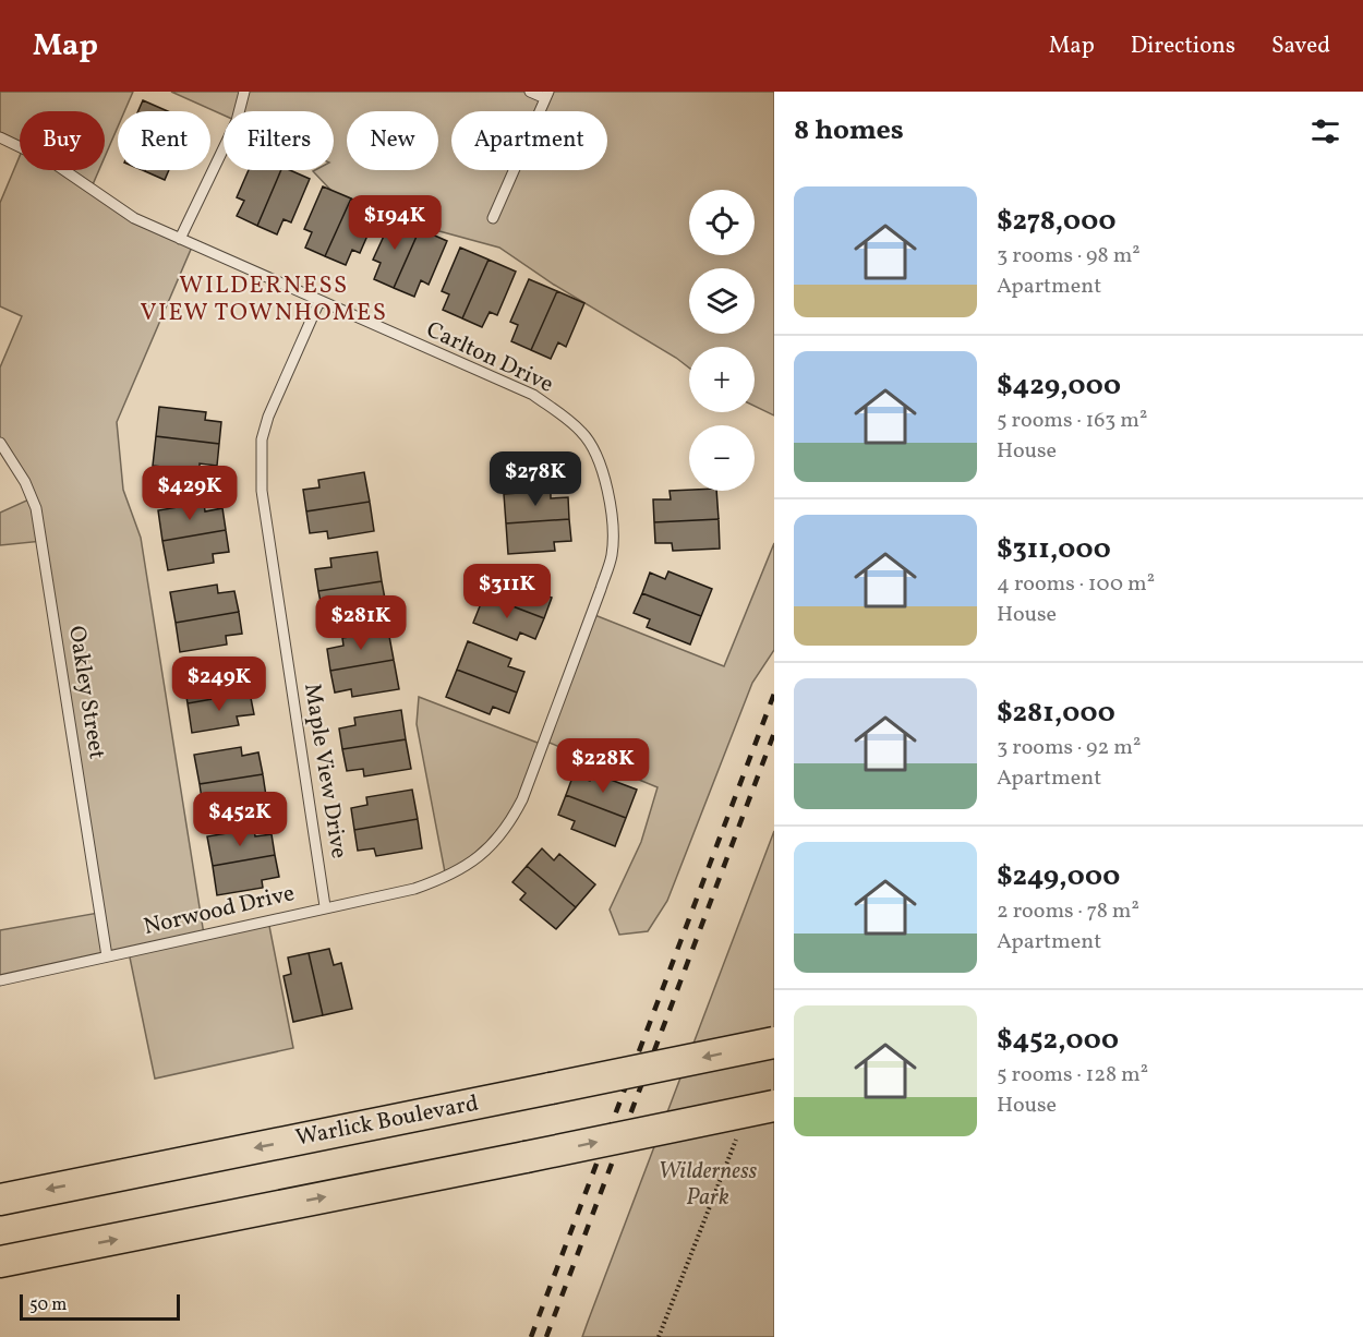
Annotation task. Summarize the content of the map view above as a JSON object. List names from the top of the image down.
{
  "streets": {
    "main road": ["Warlick Boulevard"],
    "lane": [
      "Carlton Drive",
      "Oakley Street",
      "Maple View Drive",
      "Norwood Drive"
    ]
  },
  "crossings": [
    ["Carlton Drive", "Maple View Drive"],
    ["Carlton Drive", "Norwood Drive"],
    ["Oakley Street", "Norwood Drive"],
    ["Maple View Drive", "Norwood Drive"]
  ],
  "districts": ["WILDERNESS VIEW TOWNHOMES"],
  "parks": ["Wilderness Park"],
  "scale_bar": "50 m",
  "page": {
    "header": "Map",
    "nav": ["Map", "Directions", "Saved"],
    "heading": "8 homes",
    "chip": [
      "Buy",
      "Rent",
      "Filters",
      "New",
      "Apartment"
    ],
    "list": [
      {
        "name": "$278,000",
        "note": "3 rooms · 98 m² · Apartment"
      },
      {
        "name": "$429,000",
        "note": "5 rooms · 163 m² · House"
      },
      {
        "name": "$311,000",
        "note": "4 rooms · 100 m² · House"
      },
      {
        "name": "$281,000",
        "note": "3 rooms · 92 m² · Apartment"
      },
      {
        "name": "$249,000",
        "note": "2 rooms · 78 m² · Apartment"
      },
      {
        "name": "$452,000",
        "note": "5 rooms · 128 m² · House"
      }
    ],
    "map_buttons": ["+", "−"],
    "price": [
      "$194K",
      "$278K",
      "$429K",
      "$311K",
      "$281K",
      "$249K",
      "$228K",
      "$452K"
    ],
    "scale": "50 m"
  }
}
